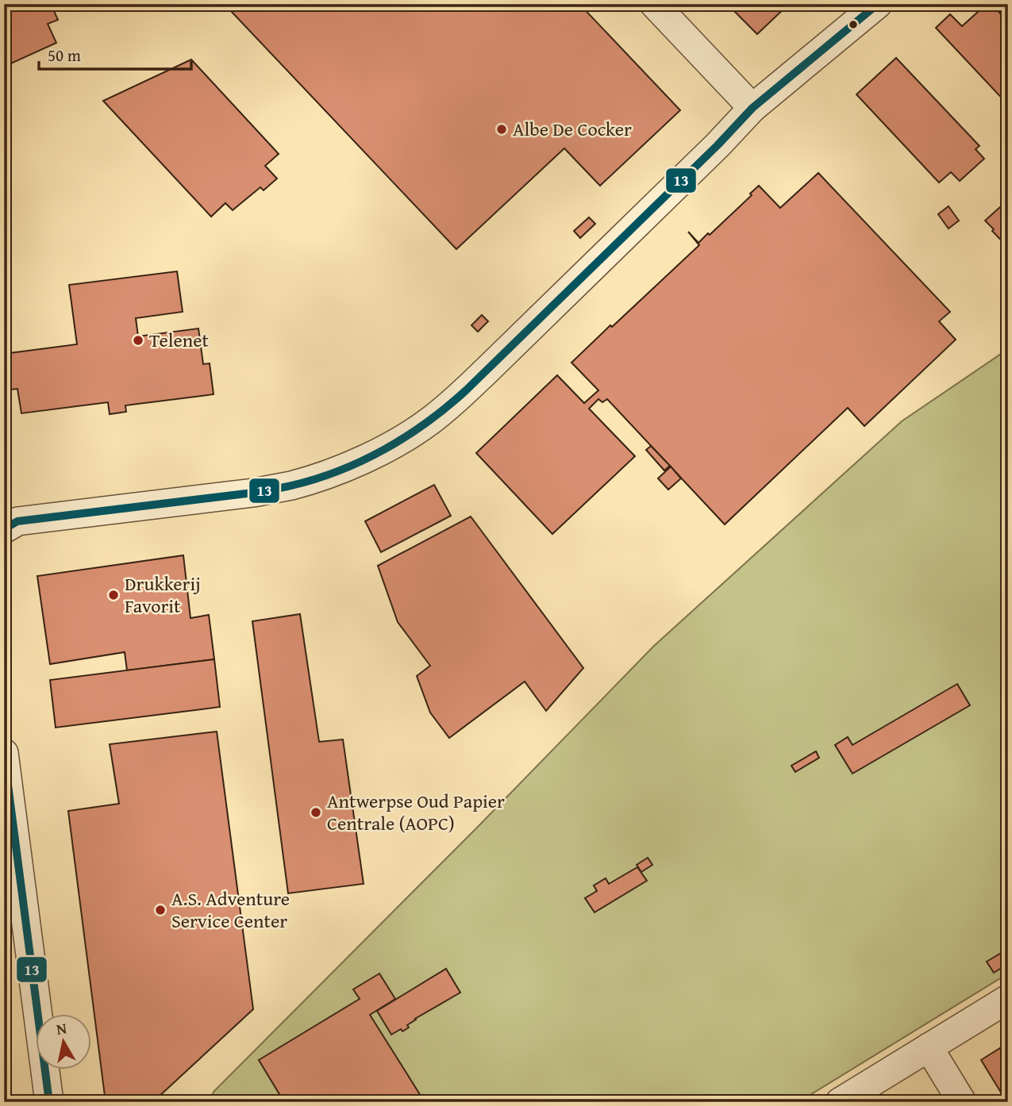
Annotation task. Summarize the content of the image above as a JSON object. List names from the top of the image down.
{
  "places": [
    "Albe De Cocker",
    "Telenet",
    "Drukkerij Favorit",
    "Antwerpse Oud Papier Centrale (AOPC)",
    "A.S. Adventure Service Center"
  ],
  "lines": ["transit line 13"],
  "scale_bar": "50 m",
  "north": "top"
}
